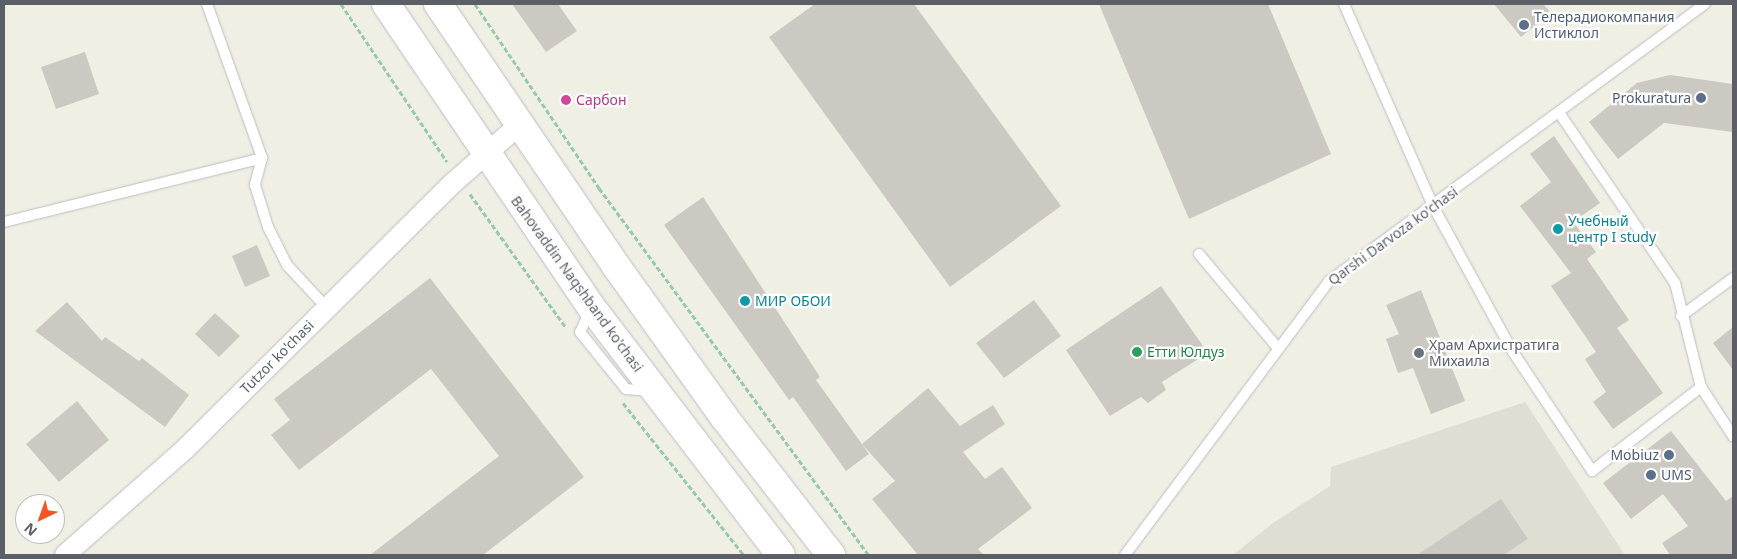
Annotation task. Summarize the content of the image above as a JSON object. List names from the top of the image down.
{
  "streets": {
    "main road": ["Bahovaddin Naqshband ko'chasi"],
    "street": ["Tutzor ko'chasi"],
    "lane": ["Qarshi Darvoza ko'chasi"]
  },
  "crossings": [
    ["Bahovaddin Naqshband ko'chasi", "Tutzor ko'chasi"]
  ],
  "places": [
    "Телерадиокомпания Истиклол",
    "Prokuratura",
    "Сарбон",
    "Учебный центр I study",
    "МИР ОБОИ",
    "Етти Юлдуз",
    "Храм Архистратига Михаила",
    "Mobiuz",
    "UMS"
  ],
  "north": "bottom left"
}
